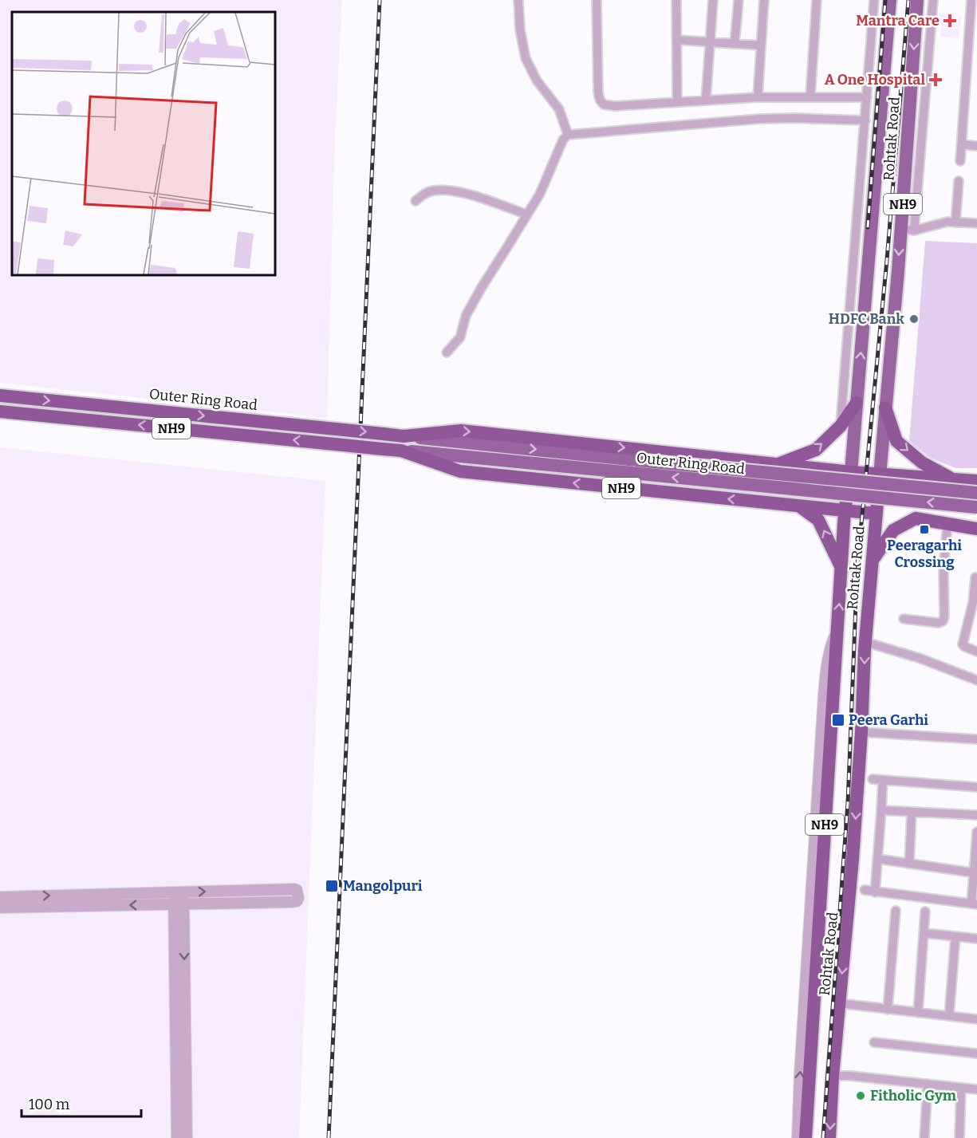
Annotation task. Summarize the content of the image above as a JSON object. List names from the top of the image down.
{
  "streets": {
    "highway": ["Rohtak Road", "NH9", "Outer Ring Road"]
  },
  "crossings": [
    ["Rohtak Road", "Outer Ring Road"]
  ],
  "places": {
    "health": ["Mantra Care", "A One Hospital"],
    "other": ["HDFC Bank", "Fitholic Gym"],
    "transit": ["Peeragarhi Crossing", "Peera Garhi", "Mangolpuri"]
  },
  "scale_bar": "100 m"
}
